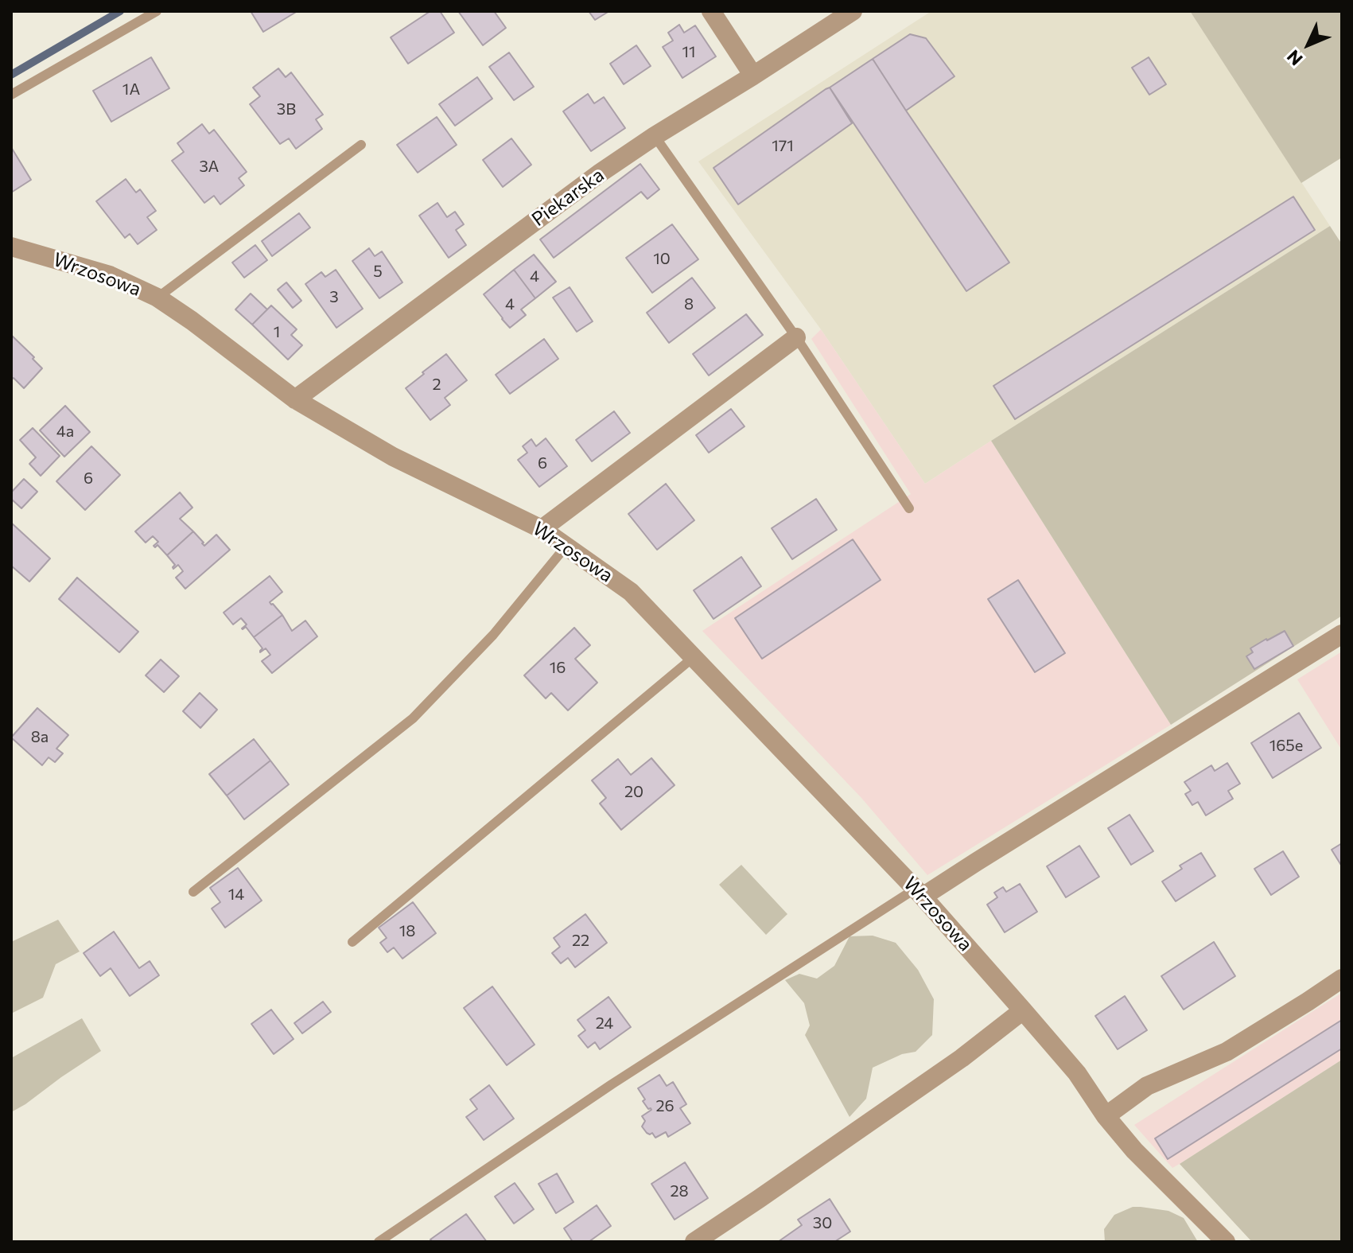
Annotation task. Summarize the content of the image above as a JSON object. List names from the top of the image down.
{
  "streets": {
    "street": ["Piekarska", "Wrzosowa"]
  },
  "crossings": [
    ["Piekarska", "Wrzosowa"]
  ],
  "house_numbers": [
    "11",
    "1A",
    "3B",
    "171",
    "3A",
    "10",
    "5",
    "4",
    "3",
    "4",
    "8",
    "1",
    "2",
    "4a",
    "6",
    "6",
    "16",
    "8a",
    "165e",
    "20",
    "14",
    "18",
    "22",
    "24",
    "26",
    "28",
    "30"
  ],
  "north": "bottom left"
}
